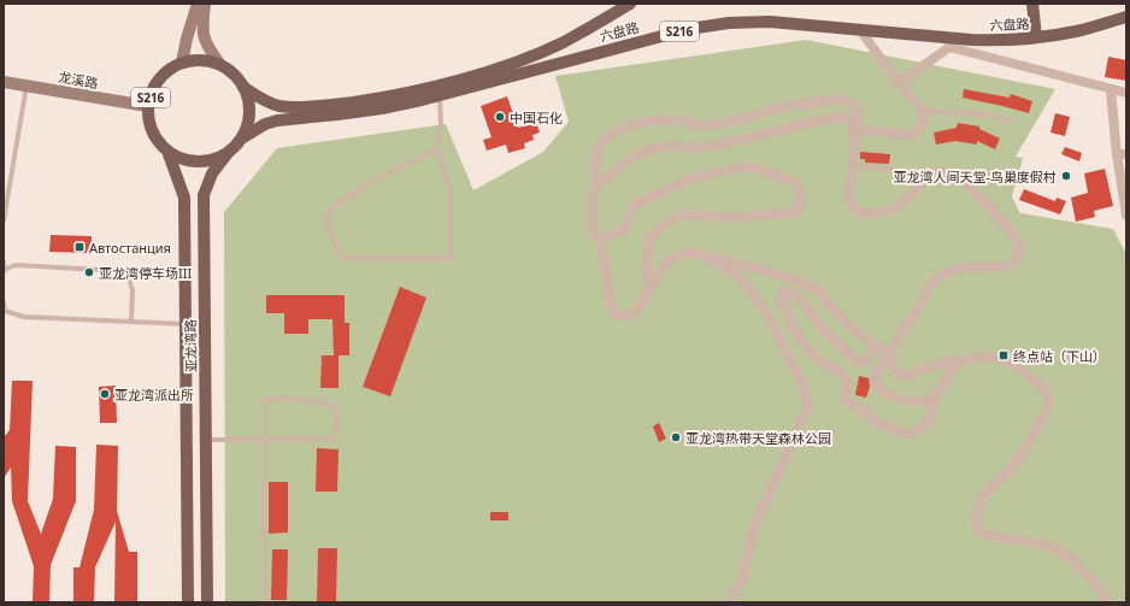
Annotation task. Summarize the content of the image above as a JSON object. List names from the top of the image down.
{
  "streets": {
    "main road": ["六盘路", "S216", "亚龙湾路"],
    "street": ["龙溪路"]
  },
  "crossings": [
    ["六盘路", "S216"],
    ["六盘路", "龙溪路"],
    ["六盘路", "亚龙湾路"],
    ["S216", "龙溪路"],
    ["S216", "亚龙湾路"],
    ["龙溪路", "亚龙湾路"]
  ],
  "places": {
    "other": [
      "中国石化",
      "亚龙湾人间天堂-鸟巢度假村",
      "亚龙湾停车场III",
      "亚龙湾派出所",
      "亚龙湾热带天堂森林公园"
    ],
    "transit": ["Автостанция", "终点站（下山）"]
  }
}
